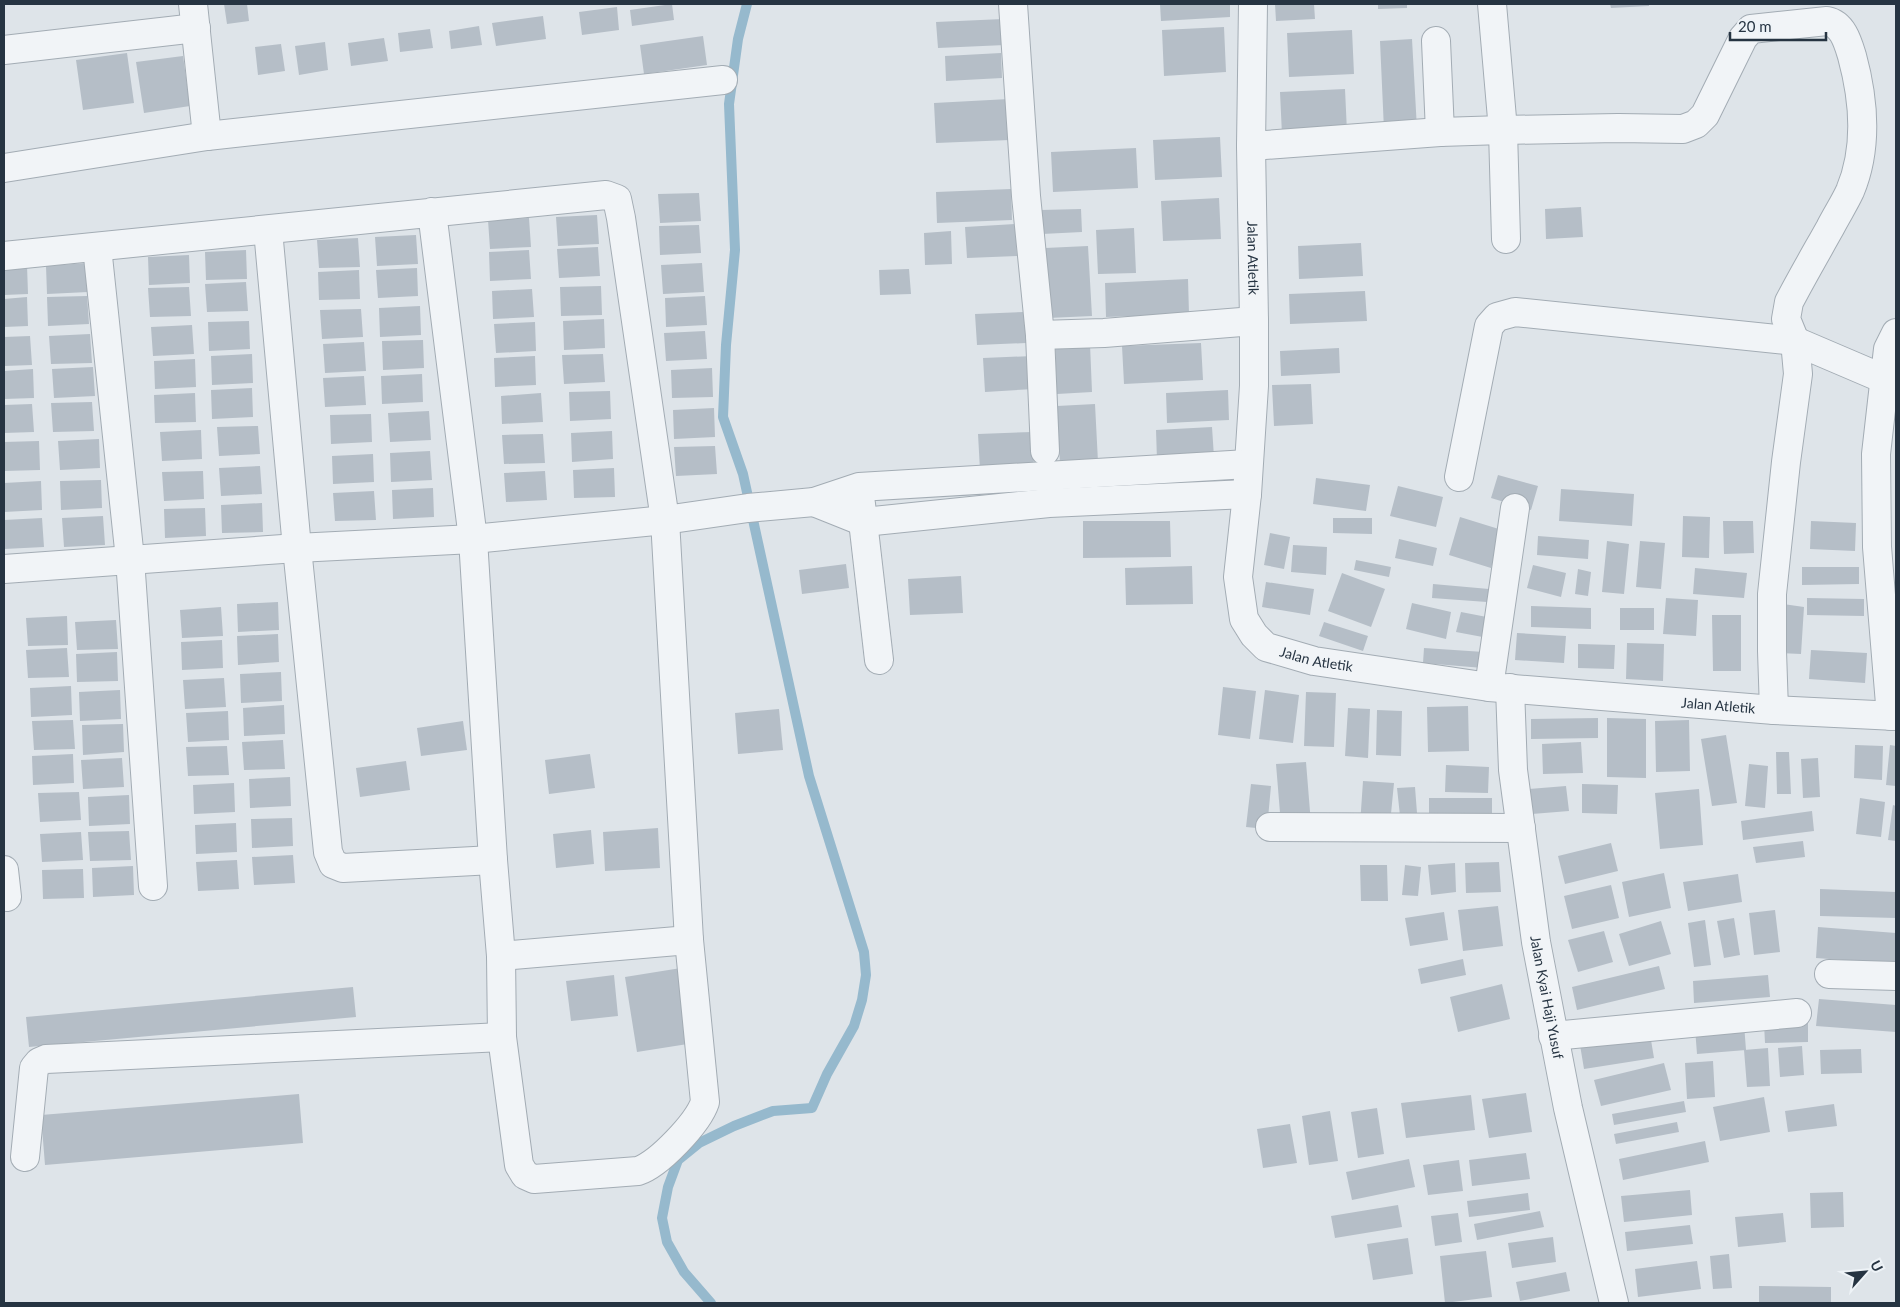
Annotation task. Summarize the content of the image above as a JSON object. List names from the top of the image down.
{
  "streets": {
    "street": ["Jalan Atletik", "Jalan Kyai Haji Yusuf"]
  },
  "crossings": [
    ["Jalan Atletik", "Jalan Kyai Haji Yusuf"]
  ],
  "scale_bar": "20 m",
  "north": "top right"
}
